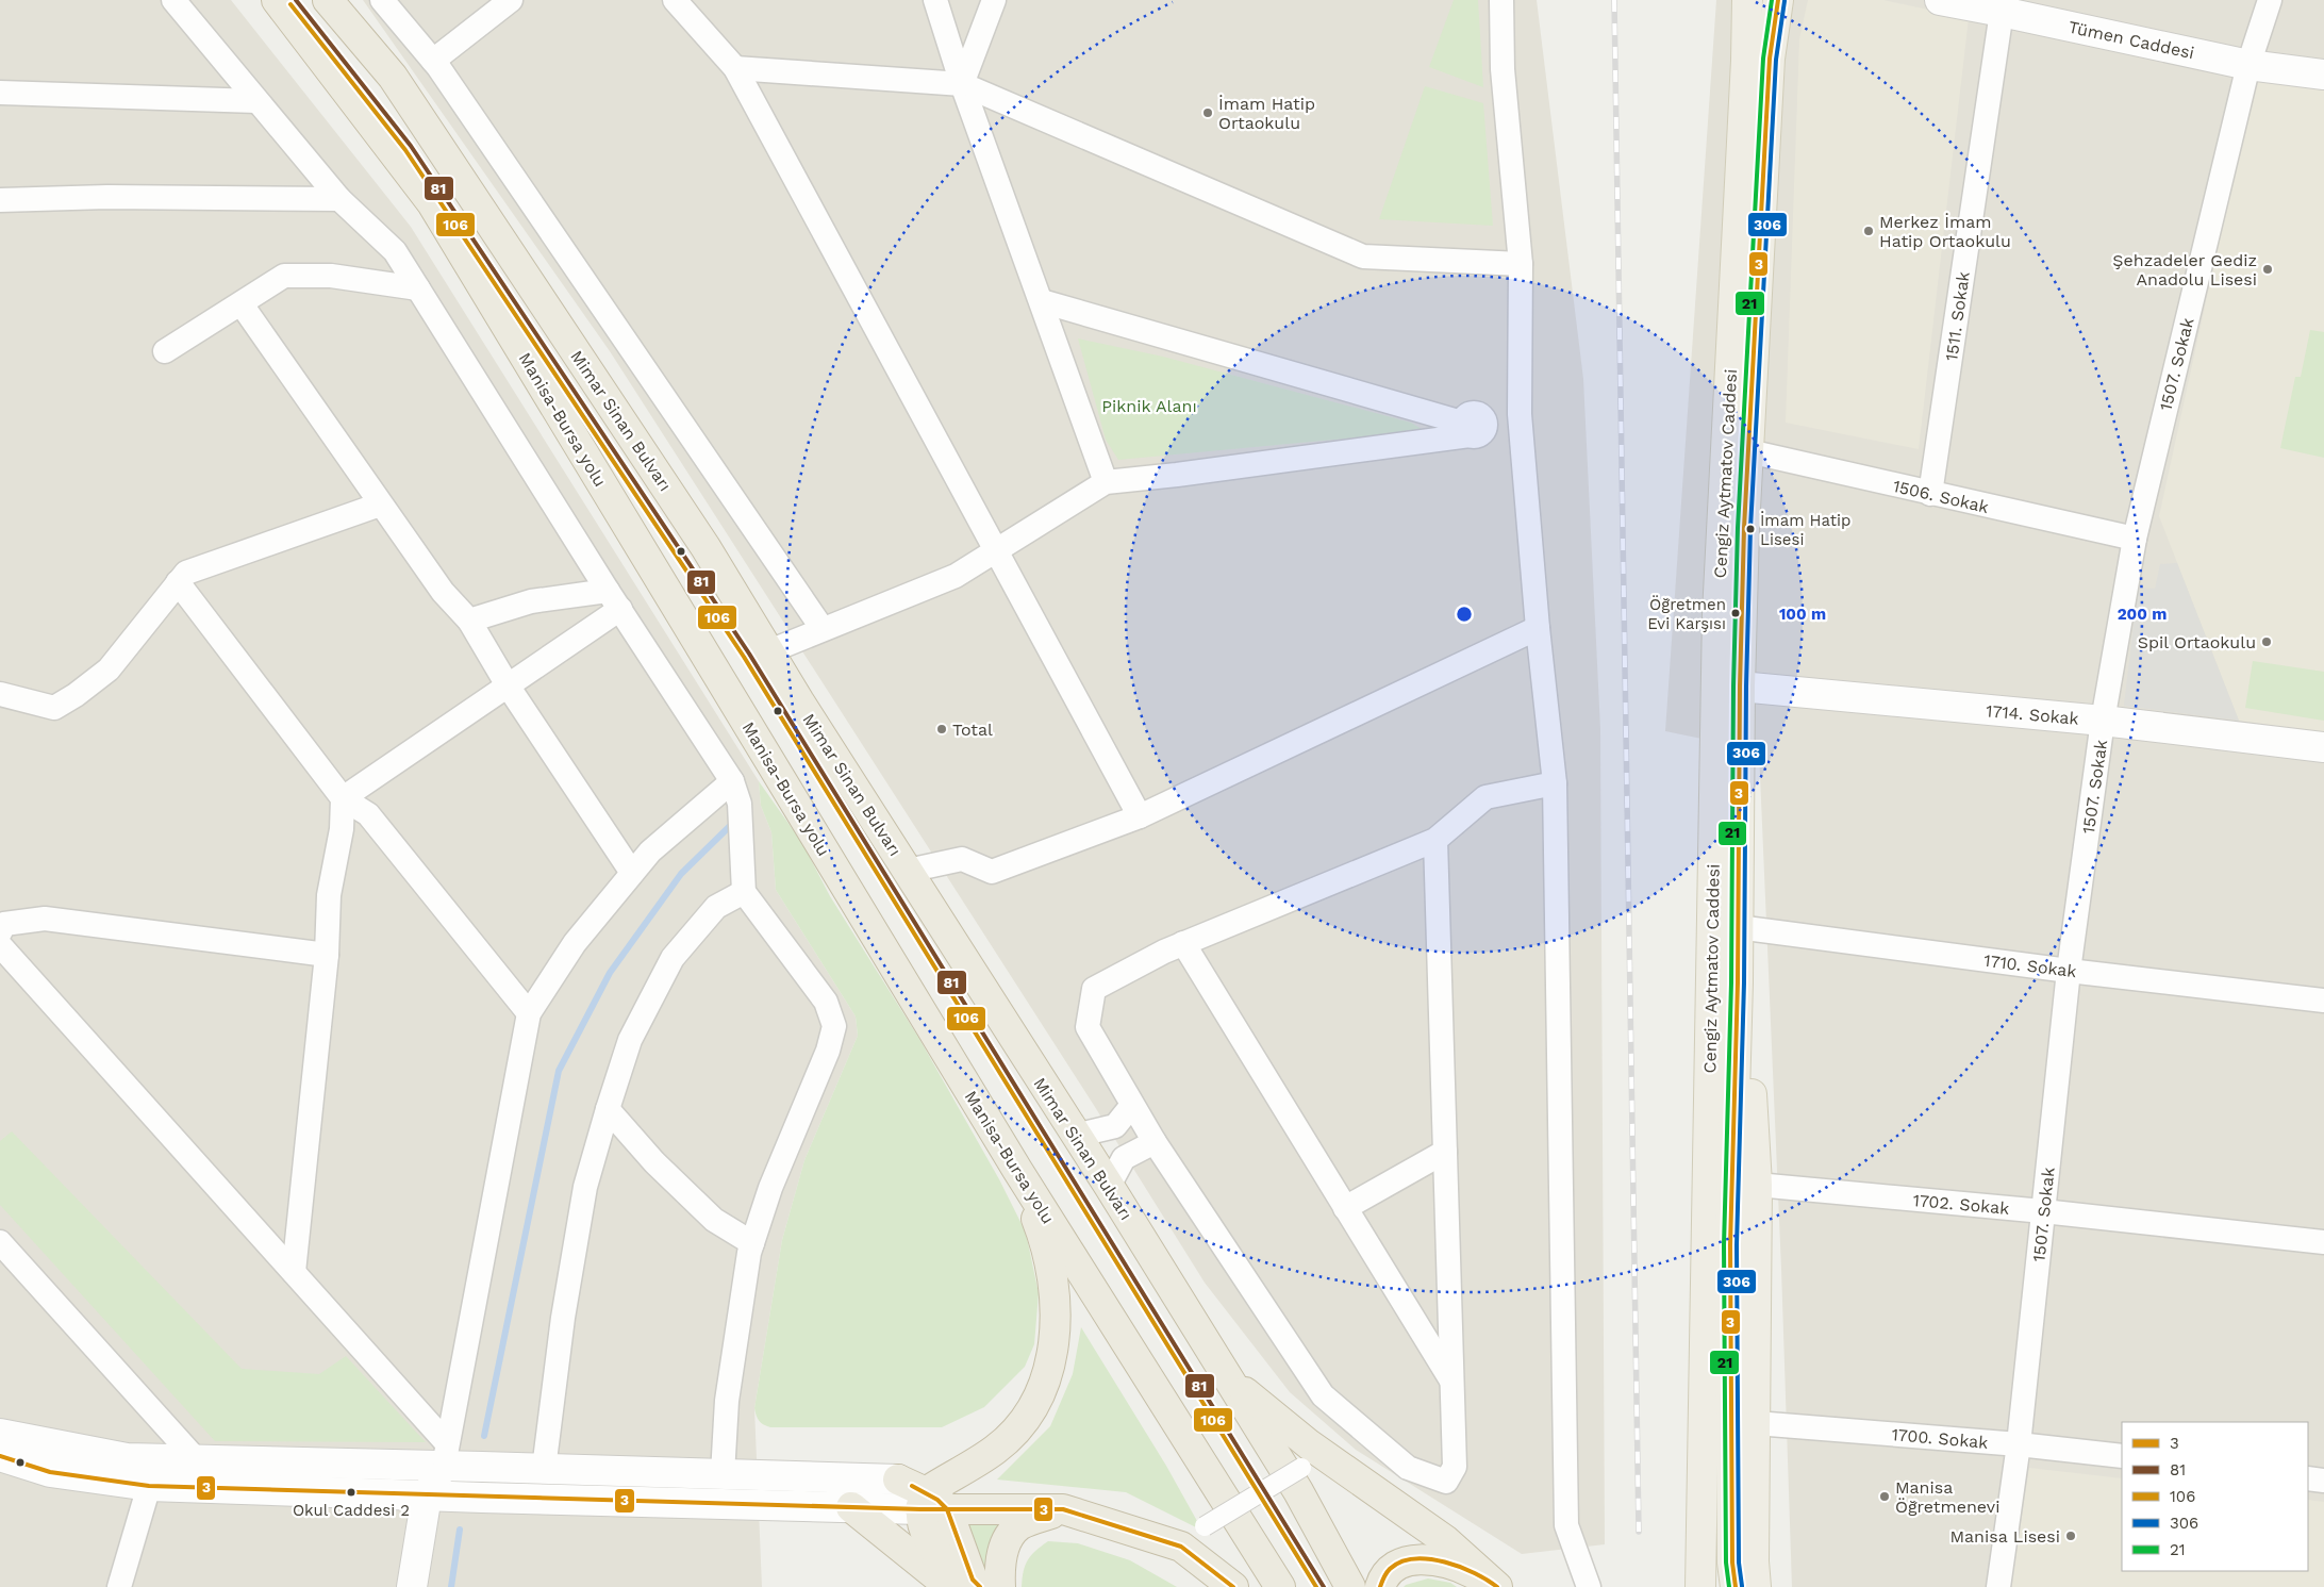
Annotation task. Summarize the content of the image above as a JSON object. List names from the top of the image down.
{
  "streets": {
    "highway": ["Manisa-Bursa yolu", "Mimar Sinan Bulvarı"],
    "main road": ["Cengiz Aytmatov Caddesi"],
    "street": [
      "Tümen Caddesi",
      "1511. Sokak",
      "1507. Sokak",
      "1506. Sokak",
      "1714. Sokak",
      "1710. Sokak",
      "1702. Sokak",
      "1700. Sokak"
    ]
  },
  "crossings": [
    ["Tümen Caddesi", "1511. Sokak"],
    ["Tümen Caddesi", "1507. Sokak"],
    ["1511. Sokak", "1506. Sokak"],
    ["1507. Sokak", "1506. Sokak"],
    ["1507. Sokak", "1714. Sokak"],
    ["1507. Sokak", "1710. Sokak"],
    ["1507. Sokak", "1702. Sokak"],
    ["1507. Sokak", "1700. Sokak"],
    ["Cengiz Aytmatov Caddesi", "1506. Sokak"],
    ["Cengiz Aytmatov Caddesi", "1714. Sokak"],
    ["Cengiz Aytmatov Caddesi", "1710. Sokak"]
  ],
  "parks": ["Piknik Alanı"],
  "places": [
    "İmam Hatip Ortaokulu",
    "Merkez İmam Hatip Ortaokulu",
    "Şehzadeler Gediz Anadolu Lisesi",
    "İmam Hatip Lisesi",
    "Öğretmen Evi Karşısı",
    "Spil Ortaokulu",
    "Total",
    "Okul Caddesi 2",
    "Manisa Öğretmenevi",
    "Manisa Lisesi"
  ],
  "lines": [
    "transit line 3",
    "transit line 81",
    "transit line 21",
    "transit line 306",
    "transit line 106"
  ],
  "legend": [
    "3",
    "81",
    "106",
    "306",
    "21"
  ],
  "rings": ["100 m", "200 m"]
}
